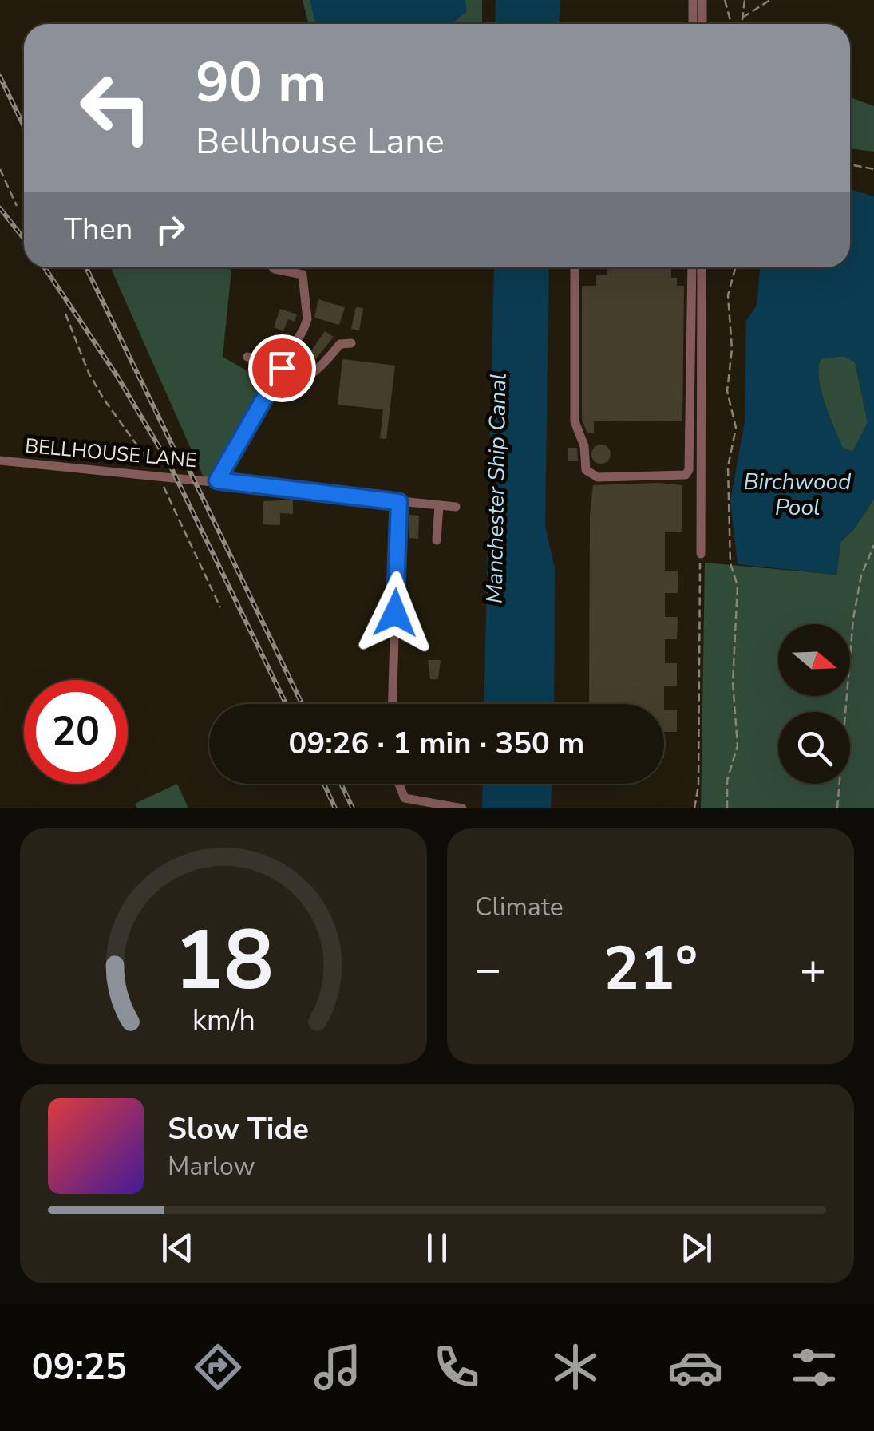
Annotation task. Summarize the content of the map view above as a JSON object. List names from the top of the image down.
{
  "streets": {
    "street": ["BELLHOUSE LANE"]
  },
  "water": ["Birchwood Pool", "Manchester Ship Canal"],
  "north": "right",
  "page": {
    "turn": ["90 m", "Bellhouse Lane"],
    "then": "Then",
    "limit": "20",
    "trip": "09:26 · 1 min · 350 m",
    "tile": "Climate",
    "heat": ["−", "21°", "+"],
    "song": ["Slow Tide", "Marlow"],
    "tabs": "09:25",
    "gauge": ["18", "km/h"]
  }
}
